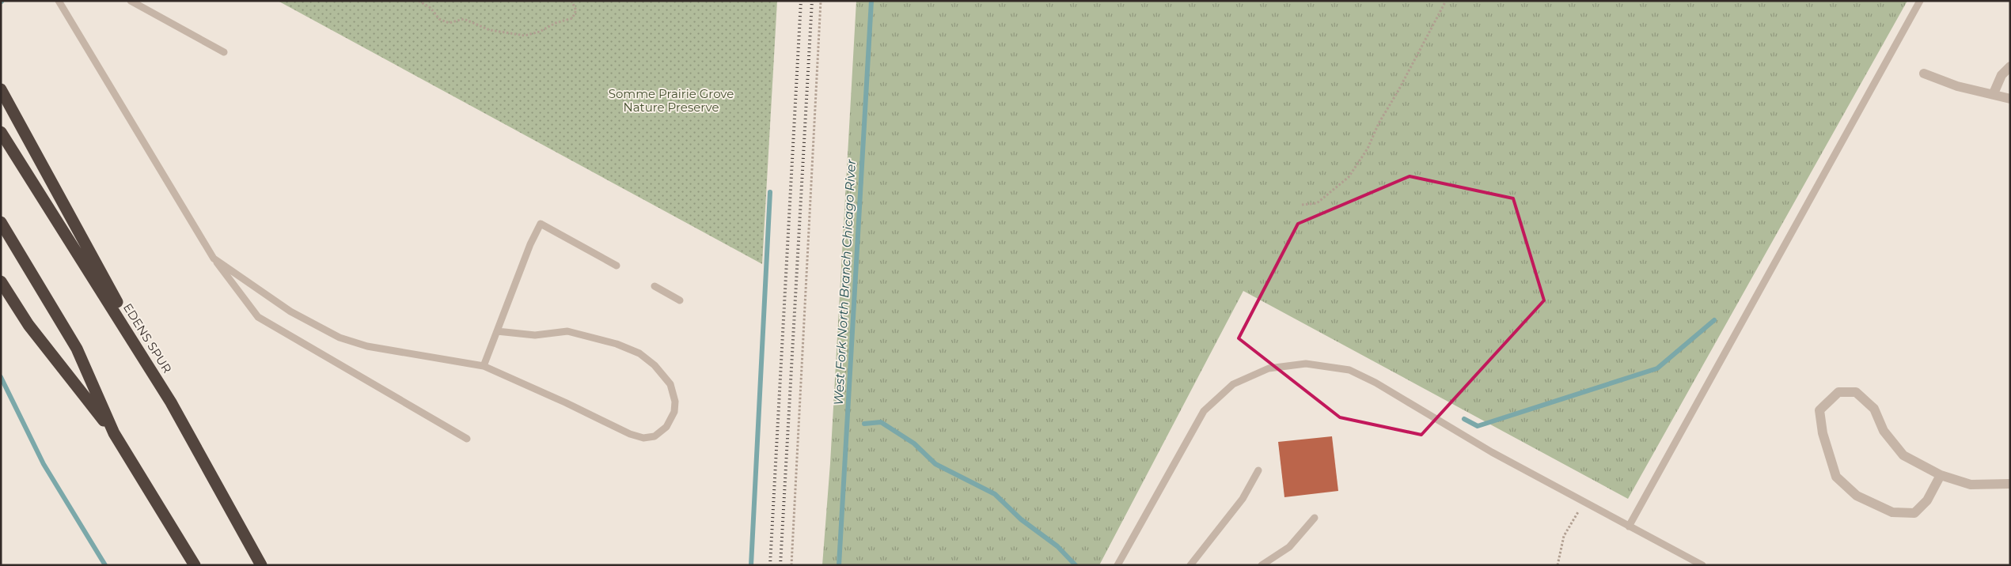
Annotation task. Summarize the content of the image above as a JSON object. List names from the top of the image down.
{
  "streets": {
    "highway": ["EDENS SPUR"]
  },
  "water": ["West Fork North Branch Chicago River"],
  "parks": ["Somme Prairie Grove Nature Preserve"]
}
